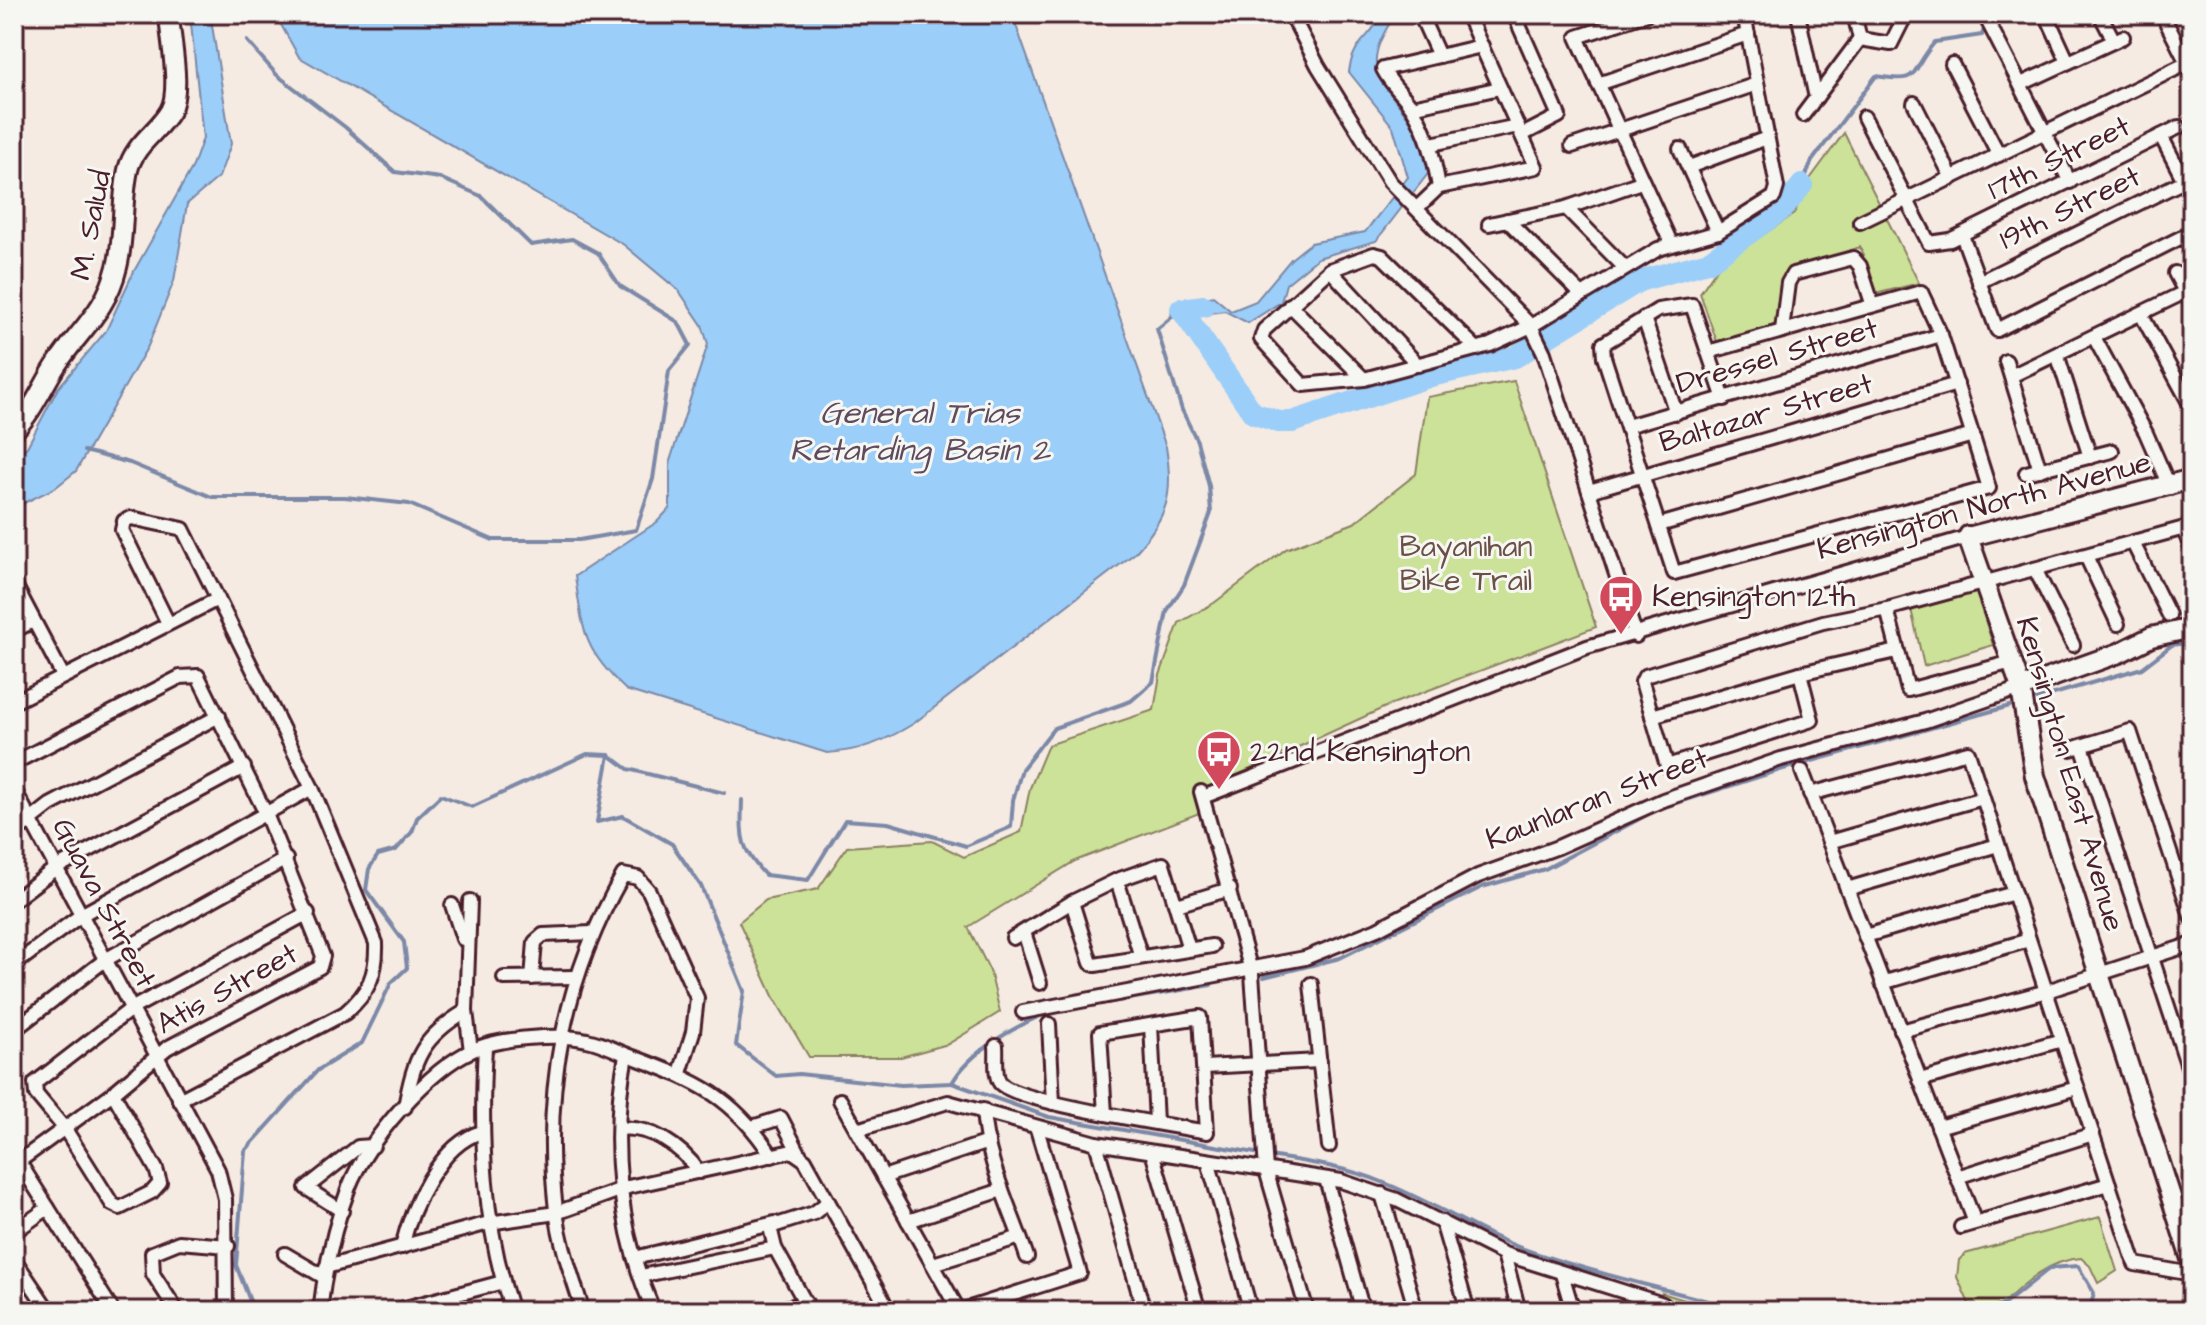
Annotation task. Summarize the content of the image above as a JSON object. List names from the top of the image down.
{
  "streets": {
    "street": [
      "17th Street",
      "19th Street",
      "M. Salud",
      "Dressel Street",
      "Baltazar Street",
      "Kensington North Avenue",
      "Kensington East Avenue",
      "Kaunlaran Street",
      "Guava Street",
      "Atis Street"
    ]
  },
  "crossings": [
    ["Kensington North Avenue", "Kensington East Avenue"],
    ["Kensington East Avenue", "Kaunlaran Street"],
    ["Guava Street", "Atis Street"]
  ],
  "water": ["General Trias Retarding Basin 2"],
  "parks": ["Bayanihan Bike Trail"],
  "places": {
    "bus stop": ["Kensington 12th", "22nd Kensington"]
  }
}
